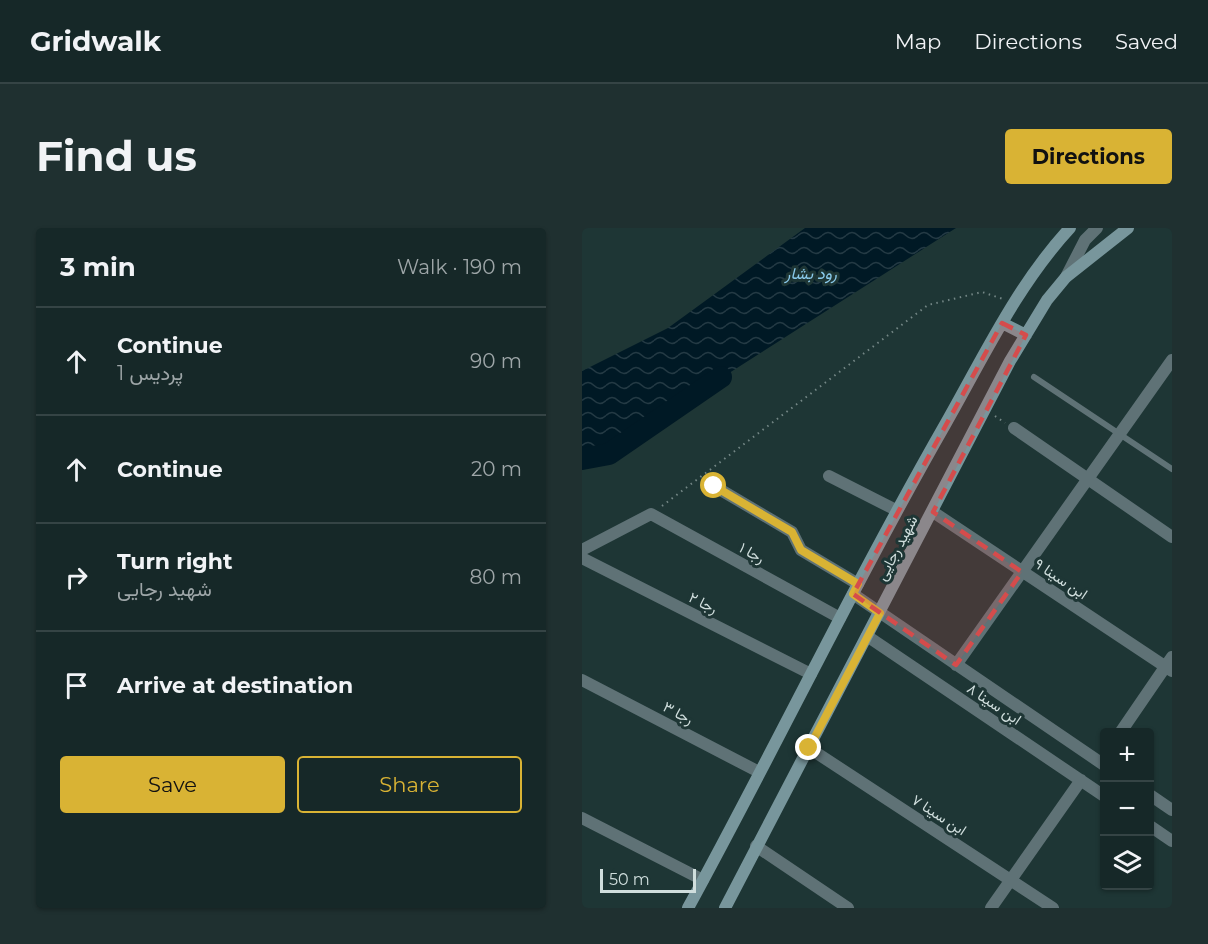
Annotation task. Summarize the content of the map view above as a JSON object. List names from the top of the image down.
{
  "streets": {
    "main road": ["شهید رجایی"],
    "street": [
      "رجا ۱",
      "ابن سینا ۹",
      "رجا ۲",
      "ابن سینا ۸",
      "رجا ۳",
      "ابن سینا ۷"
    ]
  },
  "crossings": [
    ["شهید رجایی", "رجا ۱"],
    ["شهید رجایی", "ابن سینا ۹"],
    ["شهید رجایی", "رجا ۲"],
    ["شهید رجایی", "ابن سینا ۸"],
    ["شهید رجایی", "رجا ۳"],
    ["شهید رجایی", "ابن سینا ۷"]
  ],
  "water": ["رود بشار"],
  "scale_bar": "50 m",
  "page": {
    "header": "Gridwalk",
    "nav": ["Map", "Directions", "Saved"],
    "buttons": [
      "Directions",
      ["Save", "Share"]
    ],
    "title": "Find us",
    "heading": ["3 min", "Walk · 190 m"],
    "list": [
      ["Continue", "پردیس 1", "90 m"],
      ["Continue", "20 m"],
      ["Turn right", "شهید رجایی", "80 m"],
      "Arrive at destination"
    ],
    "map_buttons": ["+", "−"],
    "scale": "50 m"
  }
}
